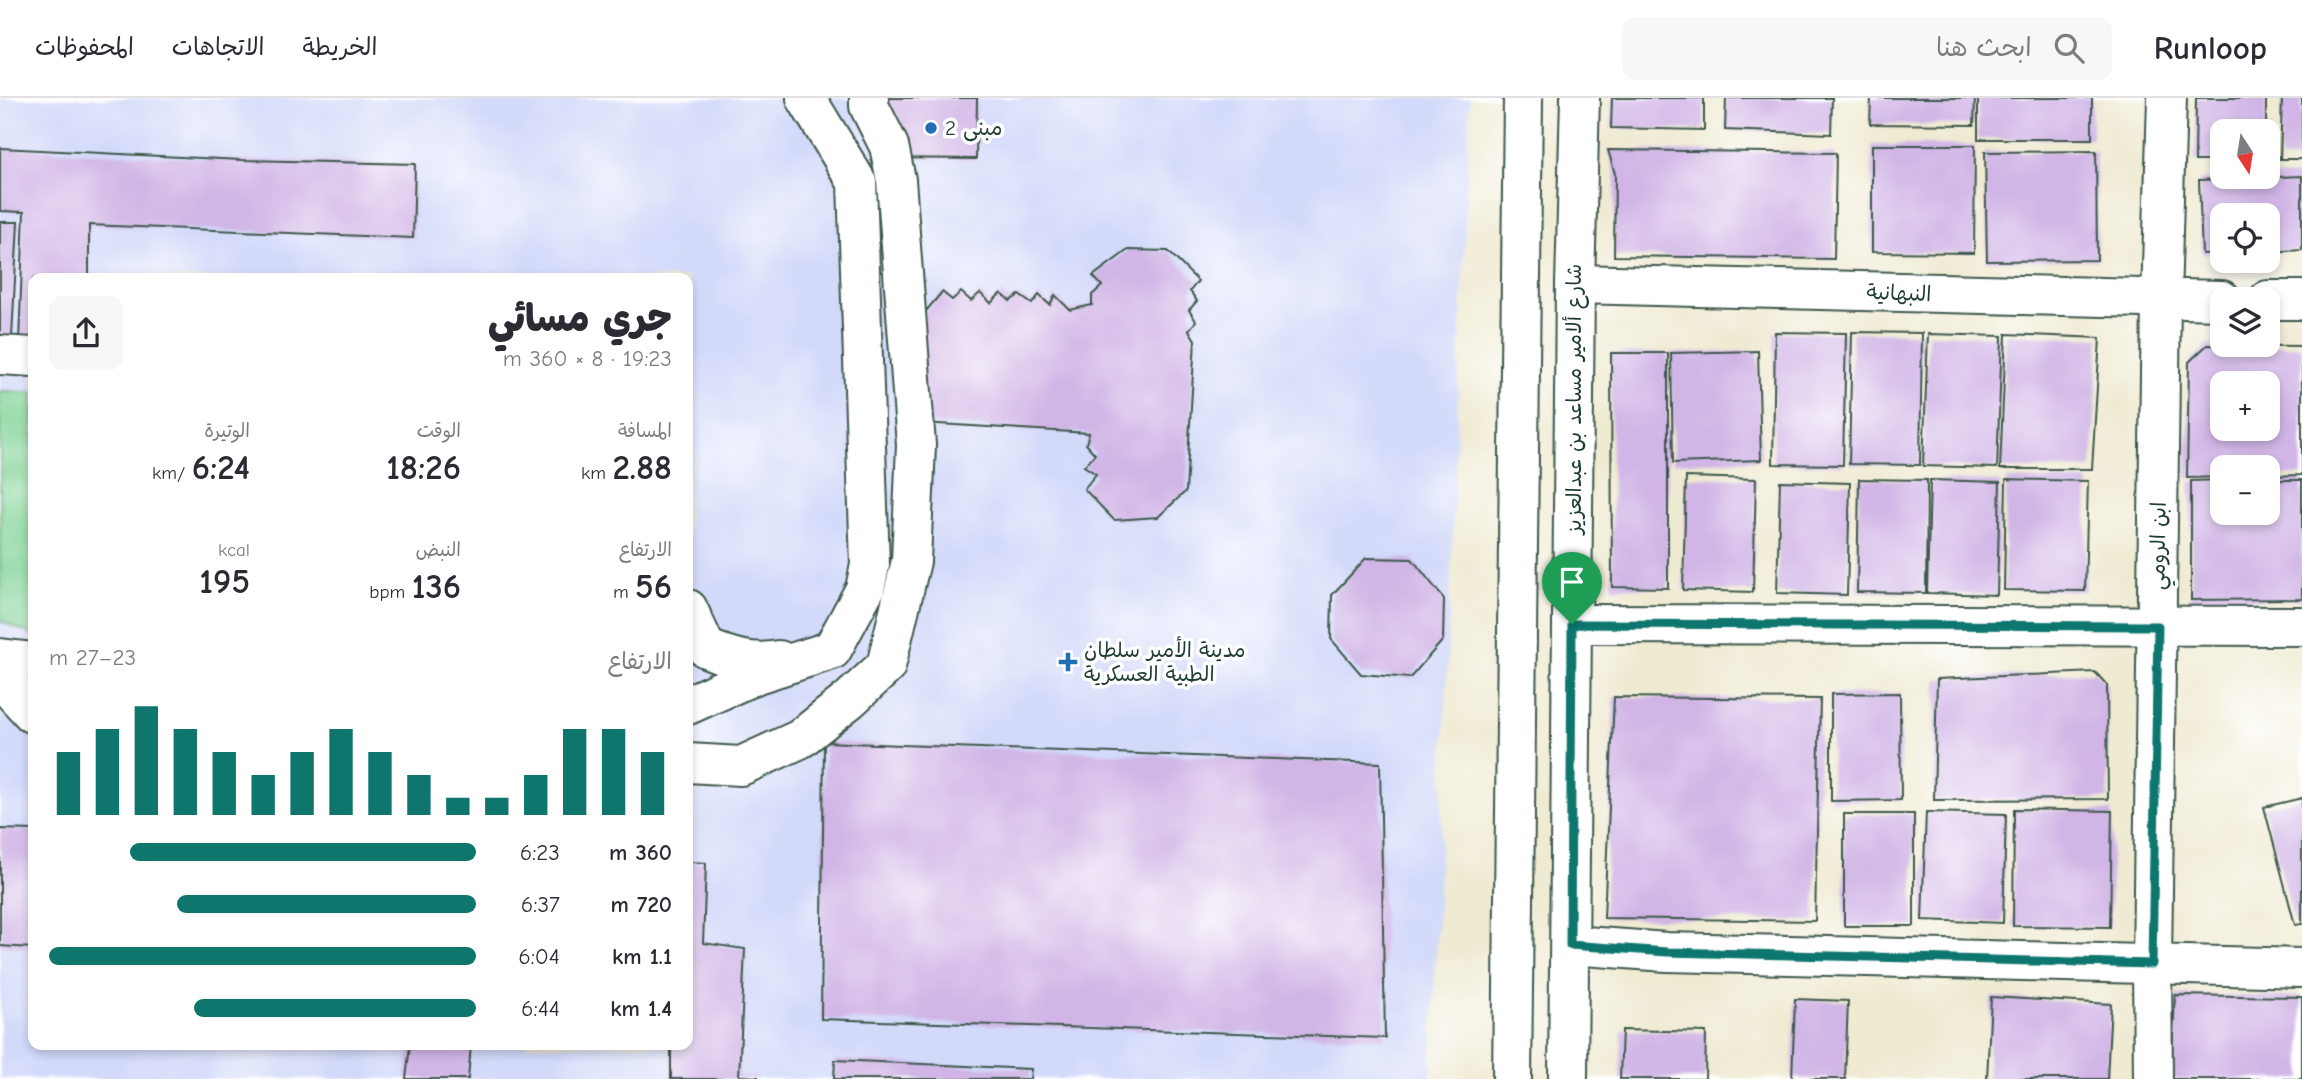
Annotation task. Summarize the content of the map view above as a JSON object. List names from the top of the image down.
{
  "streets": {
    "street": ["النبهانية", "شارع ألامير مساعد بن عبدالعزيز", "ابن الرومي"]
  },
  "crossings": [
    ["النبهانية", "شارع ألامير مساعد بن عبدالعزيز"],
    ["النبهانية", "ابن الرومي"]
  ],
  "places": {
    "other": ["مبنى 2"],
    "health": ["مدينة الأمير سلطان الطبية العسكرية"]
  },
  "north": "bottom",
  "page": {
    "header": "Runloop",
    "search": "ابحث هنا",
    "nav": ["الخريطة", "الاتجاهات", "المحفوظات"],
    "map_buttons": ["+", "−"],
    "heading": ["جري مسائي", "19:23 · 8 × 360 m"],
    "stats": [
      ["المسافة", "2.88 km"],
      ["الوقت", "18:26"],
      ["الوتيرة", "6:24 /km"],
      ["الارتفاع", "56 m"],
      ["النبض", "136 bpm"],
      ["kcal", "195"]
    ],
    "chart": ["الارتفاع", "23–27 m"],
    "list": [
      {
        "name": "360 m",
        "note": "6:23"
      },
      {
        "name": "720 m",
        "note": "6:37"
      },
      {
        "name": "1.1 km",
        "note": "6:04"
      },
      {
        "name": "1.4 km",
        "note": "6:44"
      }
    ]
  }
}
